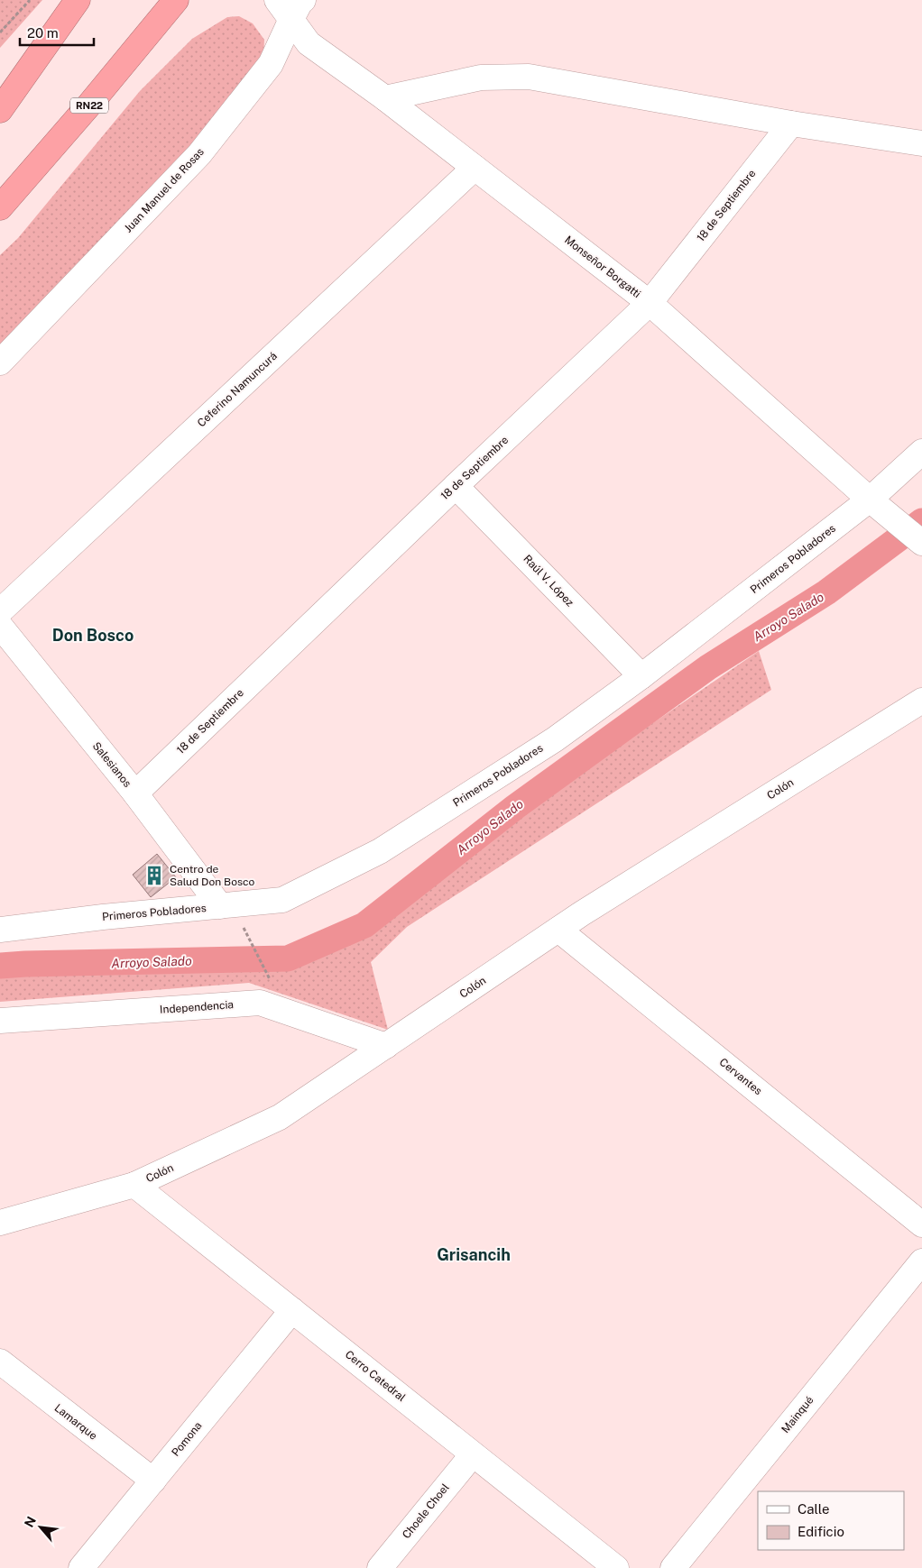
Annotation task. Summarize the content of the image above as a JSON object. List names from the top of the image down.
{
  "streets": {
    "highway": ["RN22"],
    "street": [
      "Juan Manuel de Rosas",
      "18 de Septiembre",
      "Monseñor Borgatti",
      "Ceferino Namuncurá",
      "Primeros Pobladores",
      "Raúl V. López",
      "Salesianos",
      "Colón",
      "Independencia",
      "Cervantes",
      "Cerro Catedral",
      "Mainqué",
      "Lamarque",
      "Pomona",
      "Choele Choel"
    ]
  },
  "crossings": [
    ["Juan Manuel de Rosas", "Monseñor Borgatti"],
    ["18 de Septiembre", "Monseñor Borgatti"],
    ["18 de Septiembre", "Raúl V. López"],
    ["18 de Septiembre", "Salesianos"],
    ["Monseñor Borgatti", "Ceferino Namuncurá"],
    ["Monseñor Borgatti", "Primeros Pobladores"],
    ["Primeros Pobladores", "Raúl V. López"],
    ["Primeros Pobladores", "Salesianos"],
    ["Colón", "Independencia"],
    ["Colón", "Cervantes"],
    ["Colón", "Cerro Catedral"],
    ["Cerro Catedral", "Pomona"],
    ["Cerro Catedral", "Choele Choel"],
    ["Lamarque", "Pomona"]
  ],
  "districts": ["Don Bosco", "Grisancih"],
  "water": ["Arroyo Salado"],
  "places": {
    "building": ["Centro de Salud Don Bosco"]
  },
  "legend": ["Calle", "Edificio"],
  "scale_bar": "20 m",
  "north": "top left"
}
